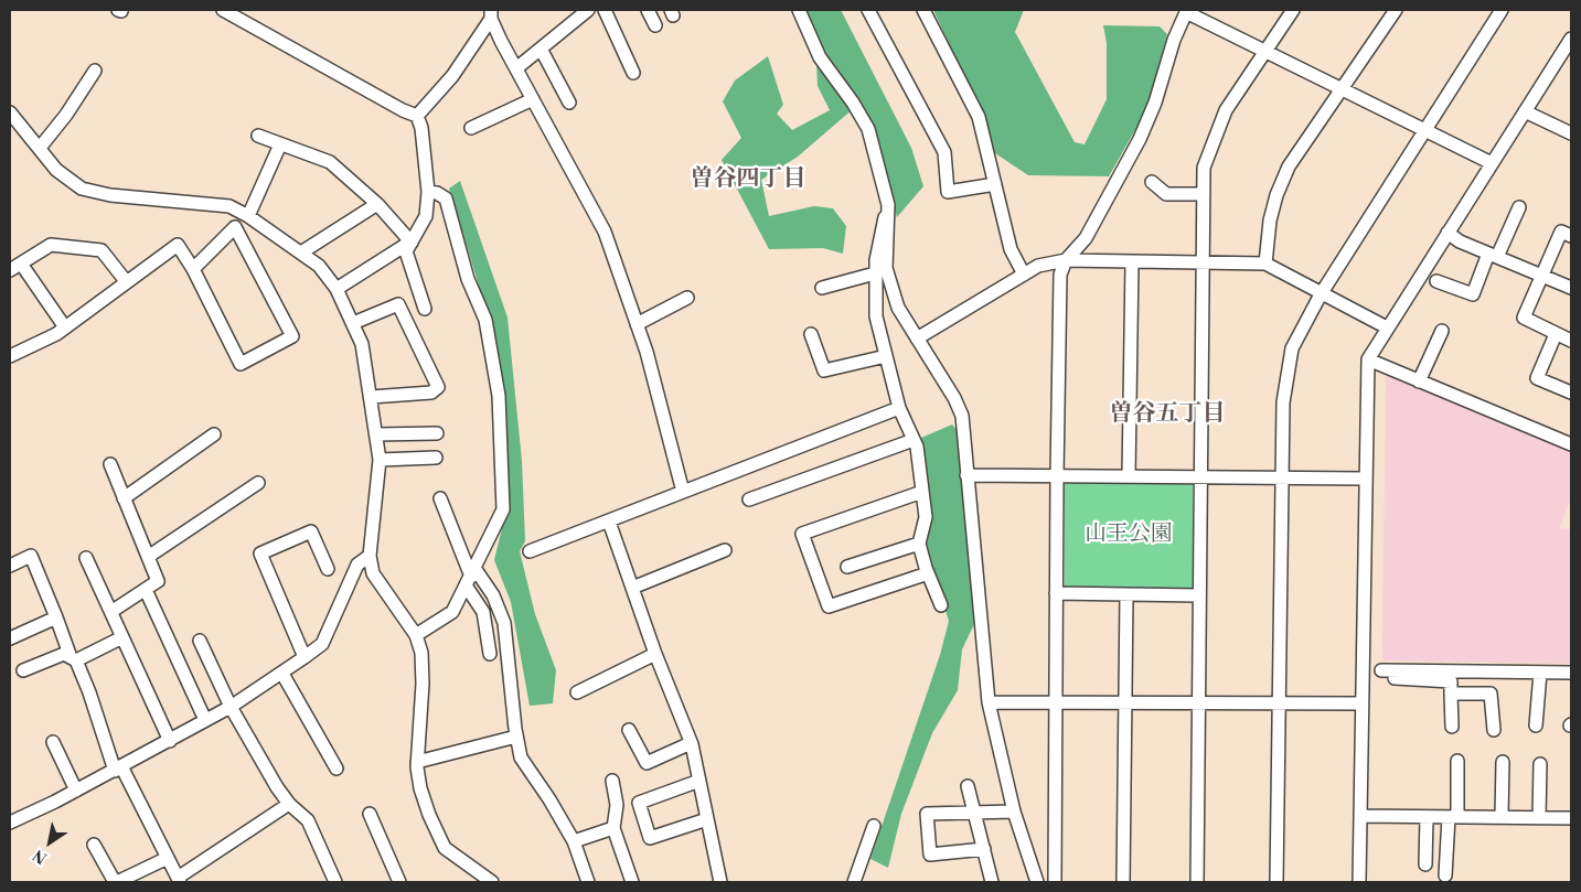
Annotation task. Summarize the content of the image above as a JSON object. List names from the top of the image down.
{
  "districts": ["曽谷四丁目", "曽谷五丁目"],
  "parks": ["山王公園"],
  "north": "bottom left"
}
